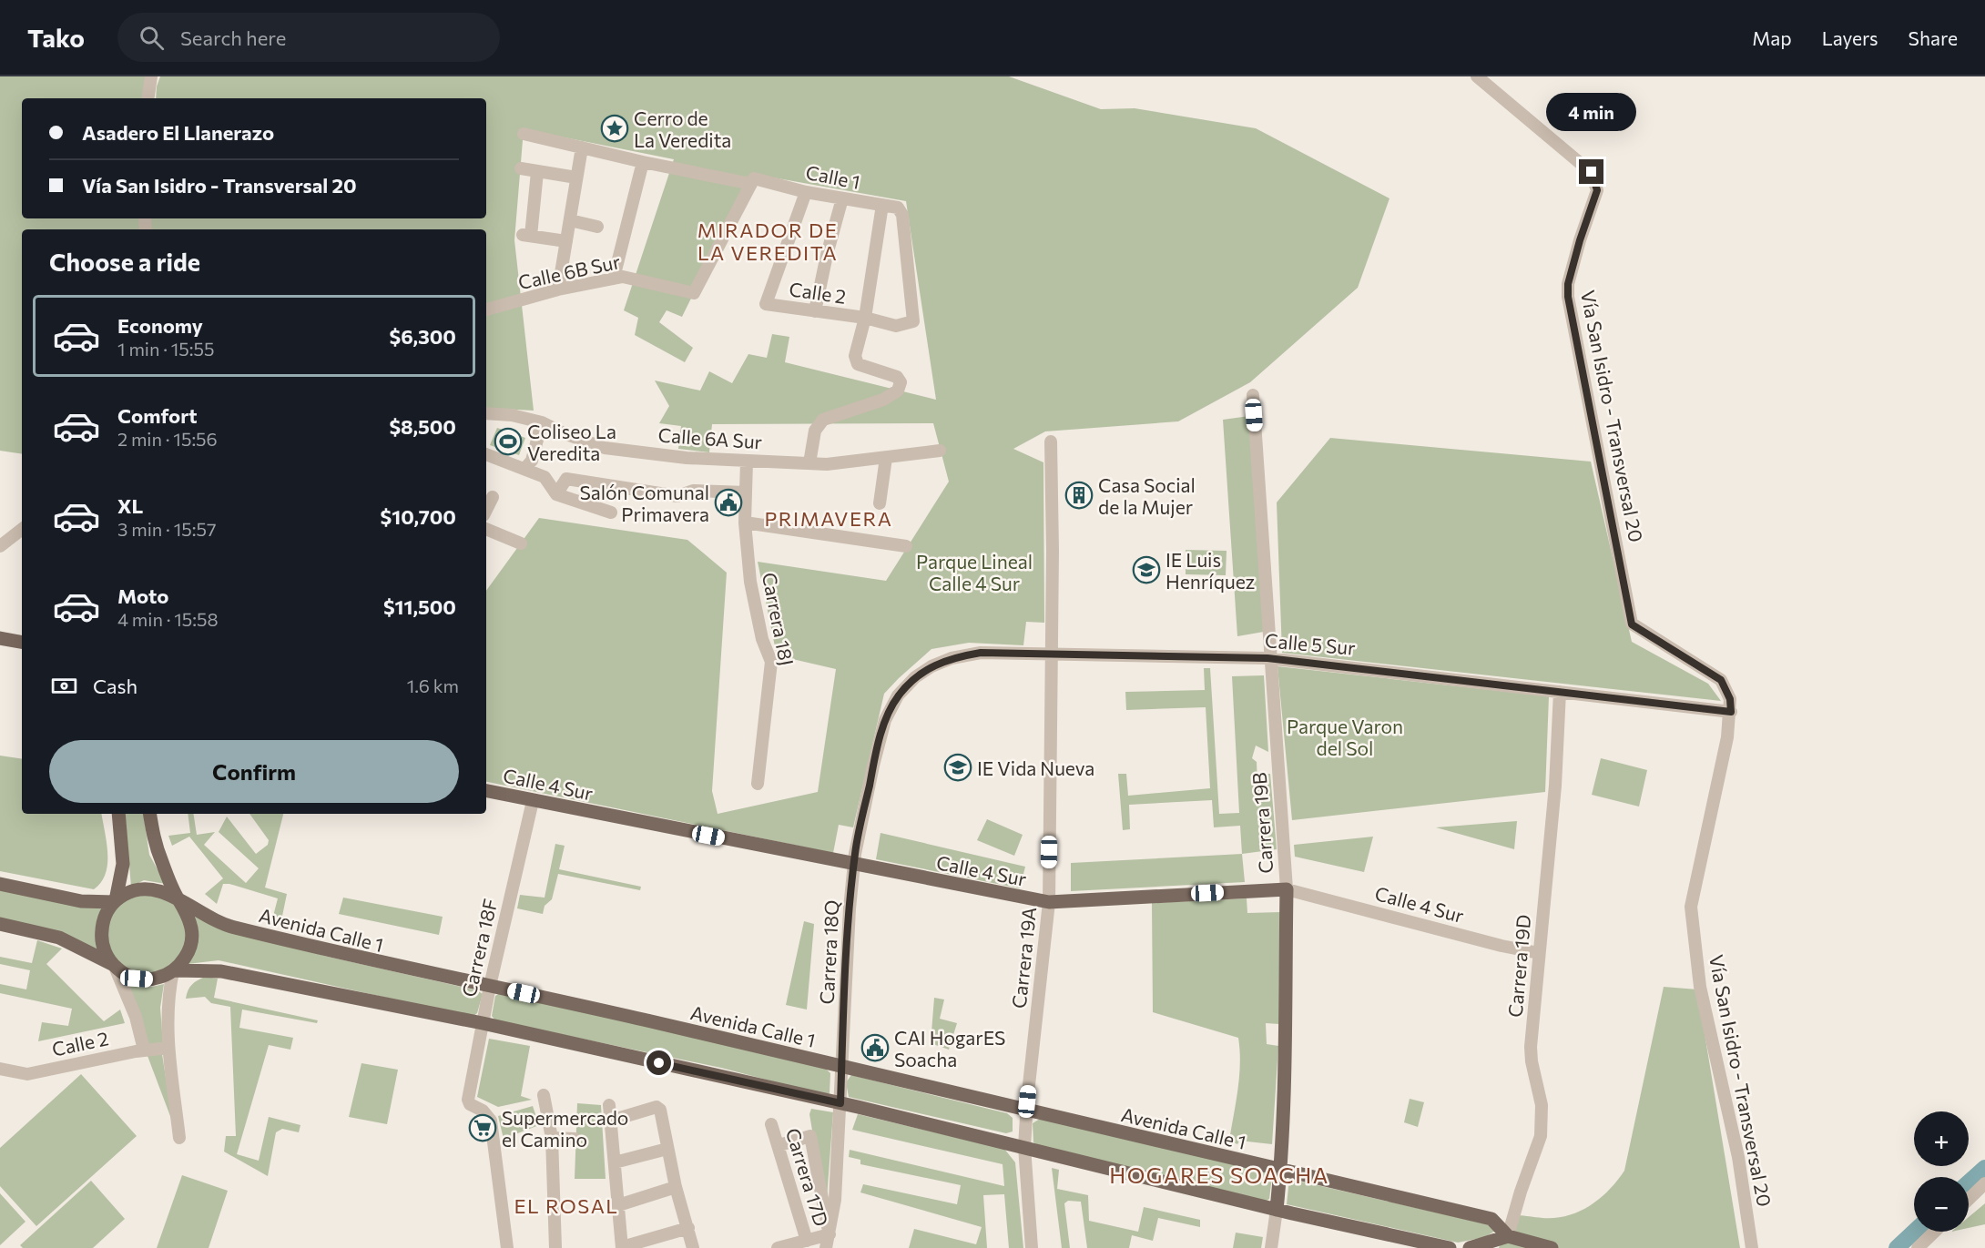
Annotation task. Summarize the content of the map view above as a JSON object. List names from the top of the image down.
{
  "streets": {
    "main road": ["Calle 4 Sur", "Carrera 19B", "Avenida Calle 1"],
    "street": [
      "Calle 1",
      "Calle 6B Sur",
      "Calle 2",
      "Vía San Isidro - Transversal 20",
      "Calle 6A Sur",
      "Carrera 18J",
      "Calle 5 Sur",
      "Carrera 18F",
      "Carrera 18Q",
      "Carrera 19A",
      "Carrera 19D",
      "Carrera 17D"
    ]
  },
  "crossings": [
    ["Calle 1", "Calle 6B Sur"],
    ["Calle 1", "Calle 2"],
    ["Vía San Isidro - Transversal 20", "Calle 5 Sur"],
    ["Calle 6A Sur", "Carrera 18J"],
    ["Calle 5 Sur", "Carrera 19B"],
    ["Calle 5 Sur", "Carrera 18Q"],
    ["Calle 5 Sur", "Carrera 19A"],
    ["Calle 5 Sur", "Carrera 19D"],
    ["Calle 4 Sur", "Carrera 19B"],
    ["Calle 4 Sur", "Carrera 18F"],
    ["Calle 4 Sur", "Carrera 18Q"],
    ["Calle 4 Sur", "Carrera 19A"],
    ["Calle 4 Sur", "Carrera 19D"],
    ["Carrera 19B", "Avenida Calle 1"],
    ["Avenida Calle 1", "Carrera 18F"],
    ["Avenida Calle 1", "Carrera 18Q"],
    ["Avenida Calle 1", "Carrera 19A"],
    ["Avenida Calle 1", "Carrera 19D"]
  ],
  "districts": [
    "MIRADOR DE LA VEREDITA",
    "PRIMAVERA",
    "HOGARES SOACHA",
    "EL ROSAL"
  ],
  "parks": ["Parque Lineal Calle 4 Sur", "Parque Varon del Sol"],
  "places": {
    "place": ["Cerro de La Veredita"],
    "sports": ["Coliseo La Veredita"],
    "building": ["Casa Social de la Mujer"],
    "public building": ["Salón Comunal Primavera", "CAI HogarES Soacha"],
    "school or university": ["IE Luis Henríquez", "IE Vida Nueva"],
    "supermarket": ["Supermercado el Camino"]
  },
  "page": {
    "header": "Tako",
    "search": "Search here",
    "nav": ["Map", "Layers", "Share"],
    "bubble": "4 min",
    "banner": ["Asadero El Llanerazo", "Vía San Isidro - Transversal 20"],
    "heading": "Choose a ride",
    "list": [
      {
        "name": "Economy",
        "note": "1 min · 15:55",
        "value": "$6,300"
      },
      {
        "name": "Comfort",
        "note": "2 min · 15:56",
        "value": "$8,500"
      },
      {
        "name": "XL",
        "note": "3 min · 15:57",
        "value": "$10,700"
      },
      {
        "name": "Moto",
        "note": "4 min · 15:58",
        "value": "$11,500"
      }
    ],
    "pay": ["Cash", "1.6 km"],
    "buttons": "Confirm",
    "map_buttons": ["+", "−"]
  }
}
